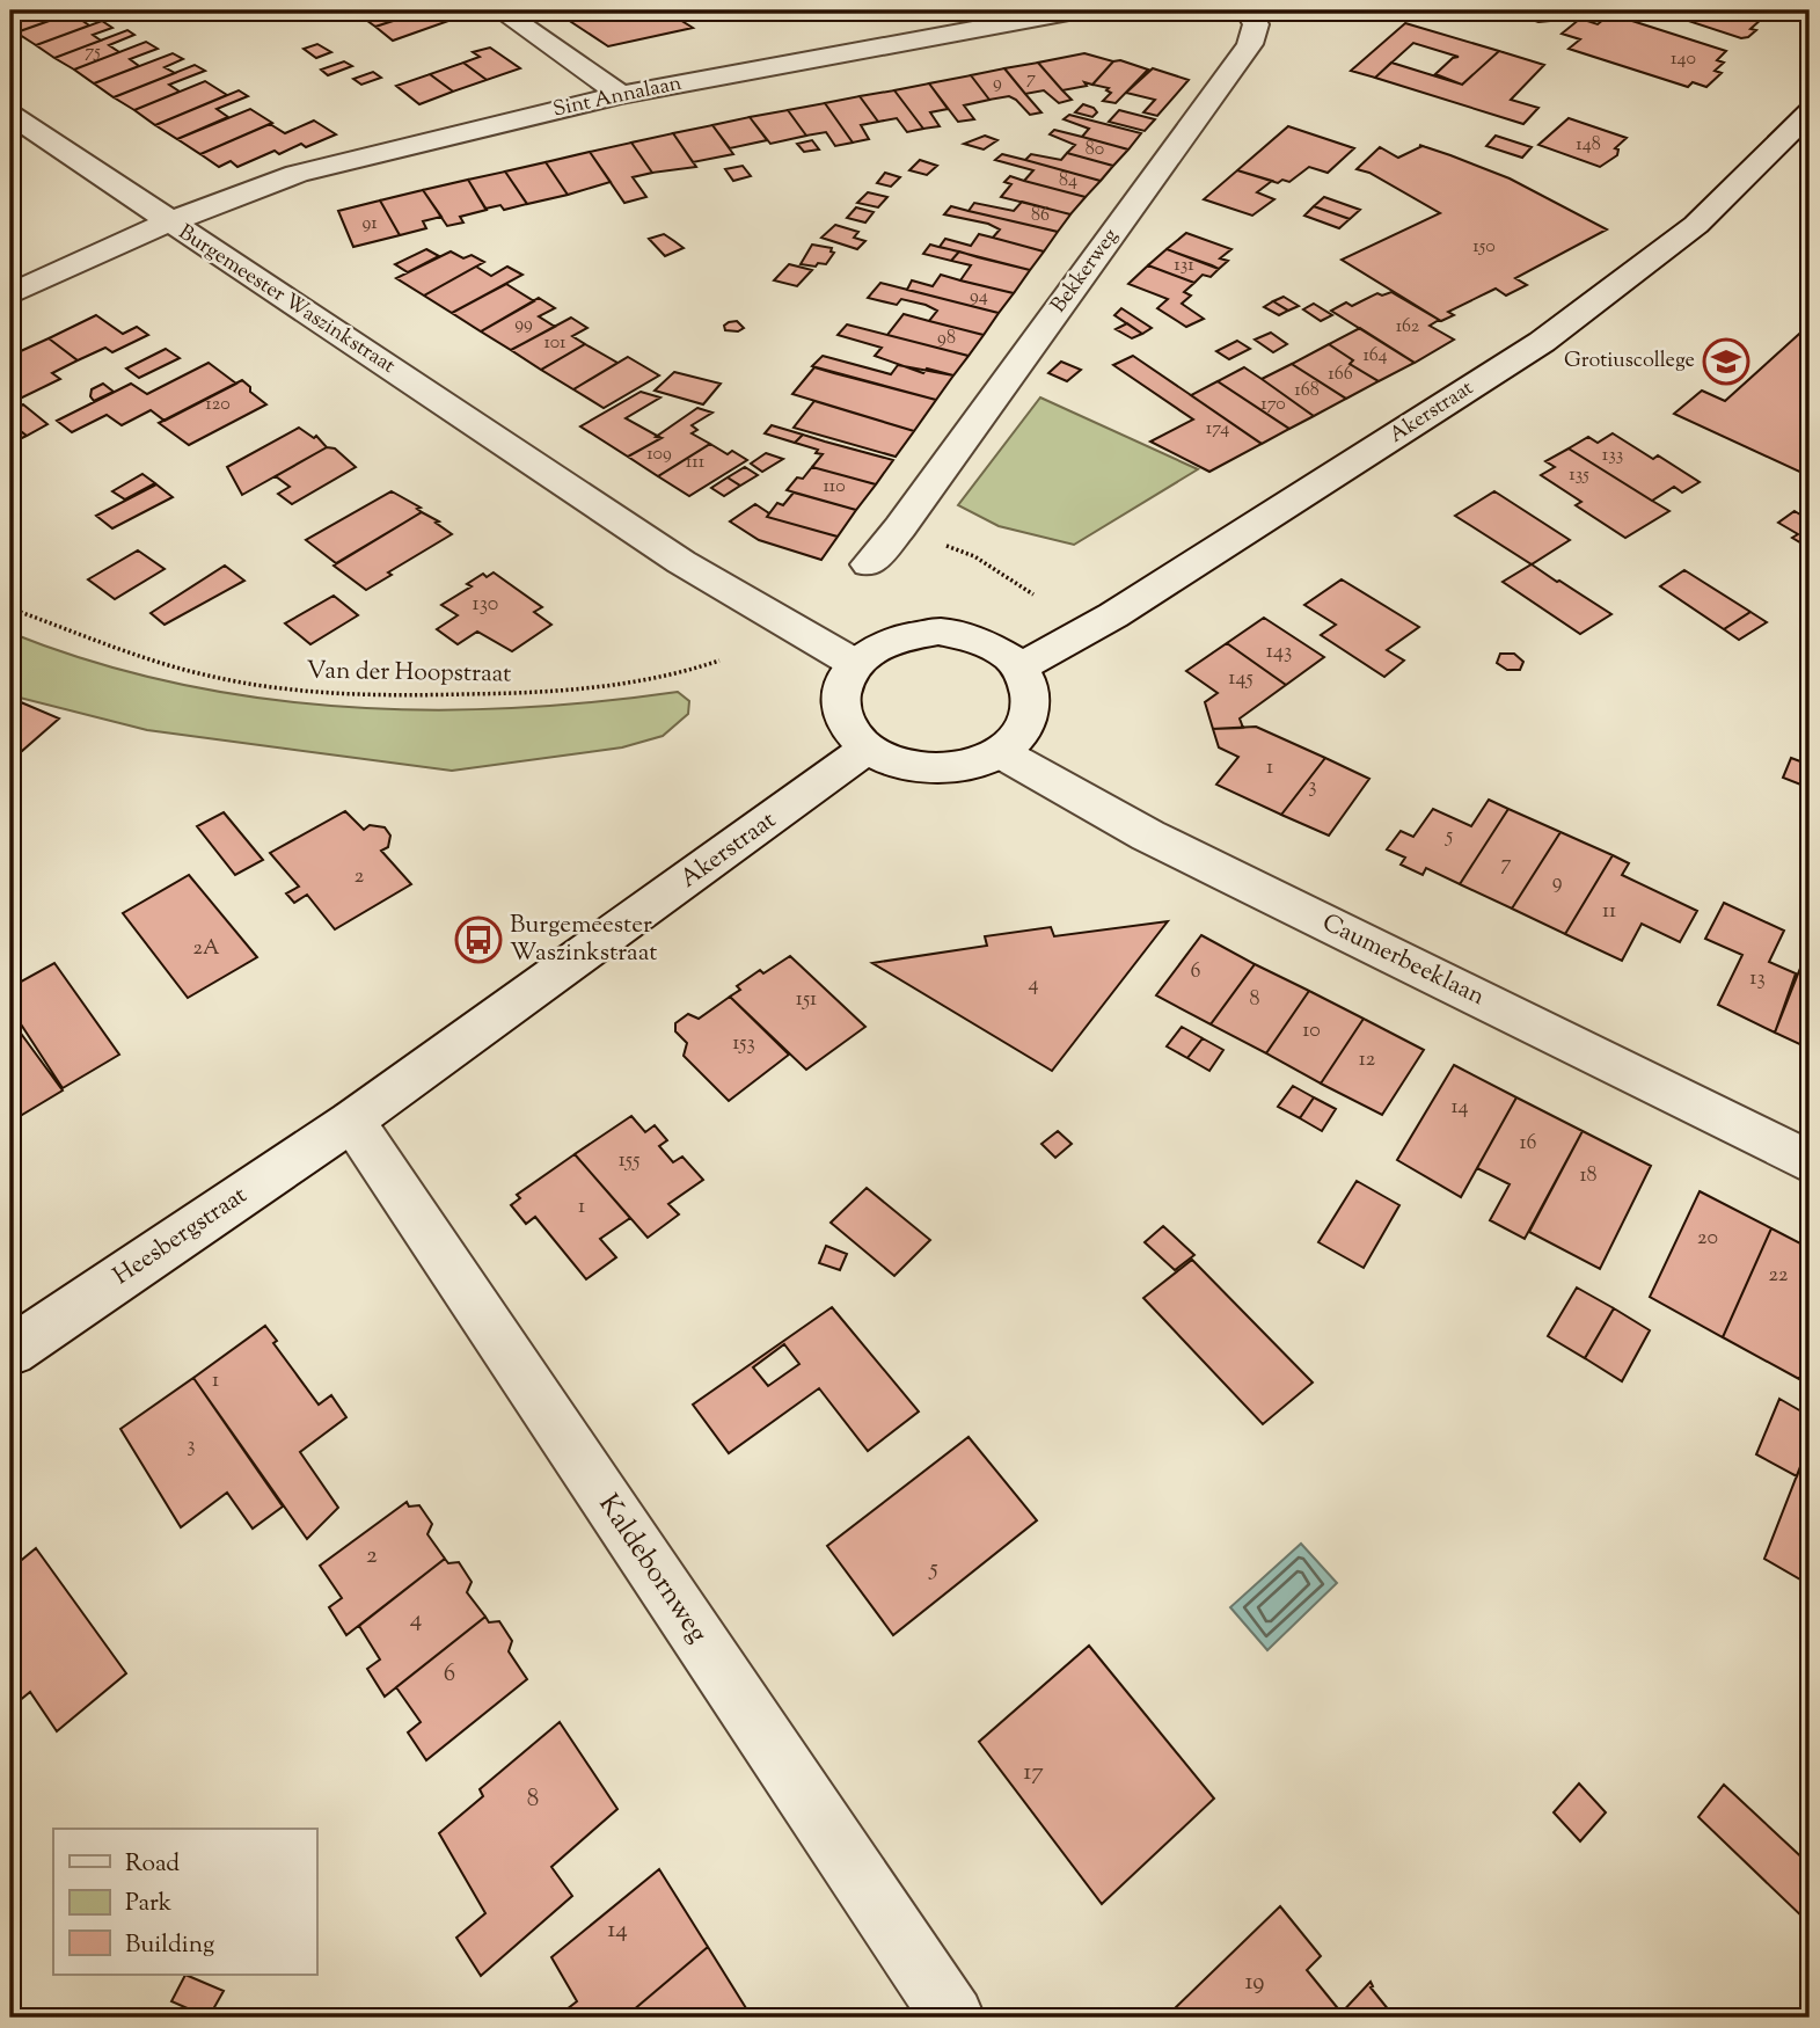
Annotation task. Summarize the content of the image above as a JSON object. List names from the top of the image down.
{
  "streets": {
    "street": [
      "Sint Annalaan",
      "Bekkerweg",
      "Burgemeester Waszinkstraat",
      "Akerstraat",
      "Caumerbeeklaan",
      "Heesbergstraat",
      "Kaldebornweg"
    ],
    "path": ["Van der Hoopstraat"]
  },
  "crossings": [
    ["Sint Annalaan", "Burgemeester Waszinkstraat"],
    ["Burgemeester Waszinkstraat", "Akerstraat"],
    ["Burgemeester Waszinkstraat", "Caumerbeeklaan"],
    ["Akerstraat", "Caumerbeeklaan"],
    ["Akerstraat", "Heesbergstraat"],
    ["Akerstraat", "Kaldebornweg"],
    ["Heesbergstraat", "Kaldebornweg"]
  ],
  "places": {
    "school or university": ["Grotiuscollege"],
    "bus stop": ["Burgemeester Waszinkstraat"]
  },
  "house_numbers": [
    "75",
    "140",
    "7",
    "9",
    "148",
    "80",
    "84",
    "86",
    "91",
    "150",
    "131",
    "94",
    "99",
    "162",
    "98",
    "101",
    "164",
    "166",
    "168",
    "120",
    "170",
    "174",
    "109",
    "133",
    "111",
    "135",
    "110",
    "130",
    "143",
    "145",
    "1",
    "3",
    "5",
    "7",
    "2",
    "9",
    "11",
    "2A",
    "6",
    "13",
    "4",
    "151",
    "8",
    "10",
    "153",
    "12",
    "14",
    "16",
    "155",
    "18",
    "1",
    "20",
    "22",
    "1",
    "3",
    "2",
    "5",
    "4",
    "6",
    "17",
    "8",
    "14",
    "19"
  ],
  "legend": ["Road", "Park", "Building"]
}
